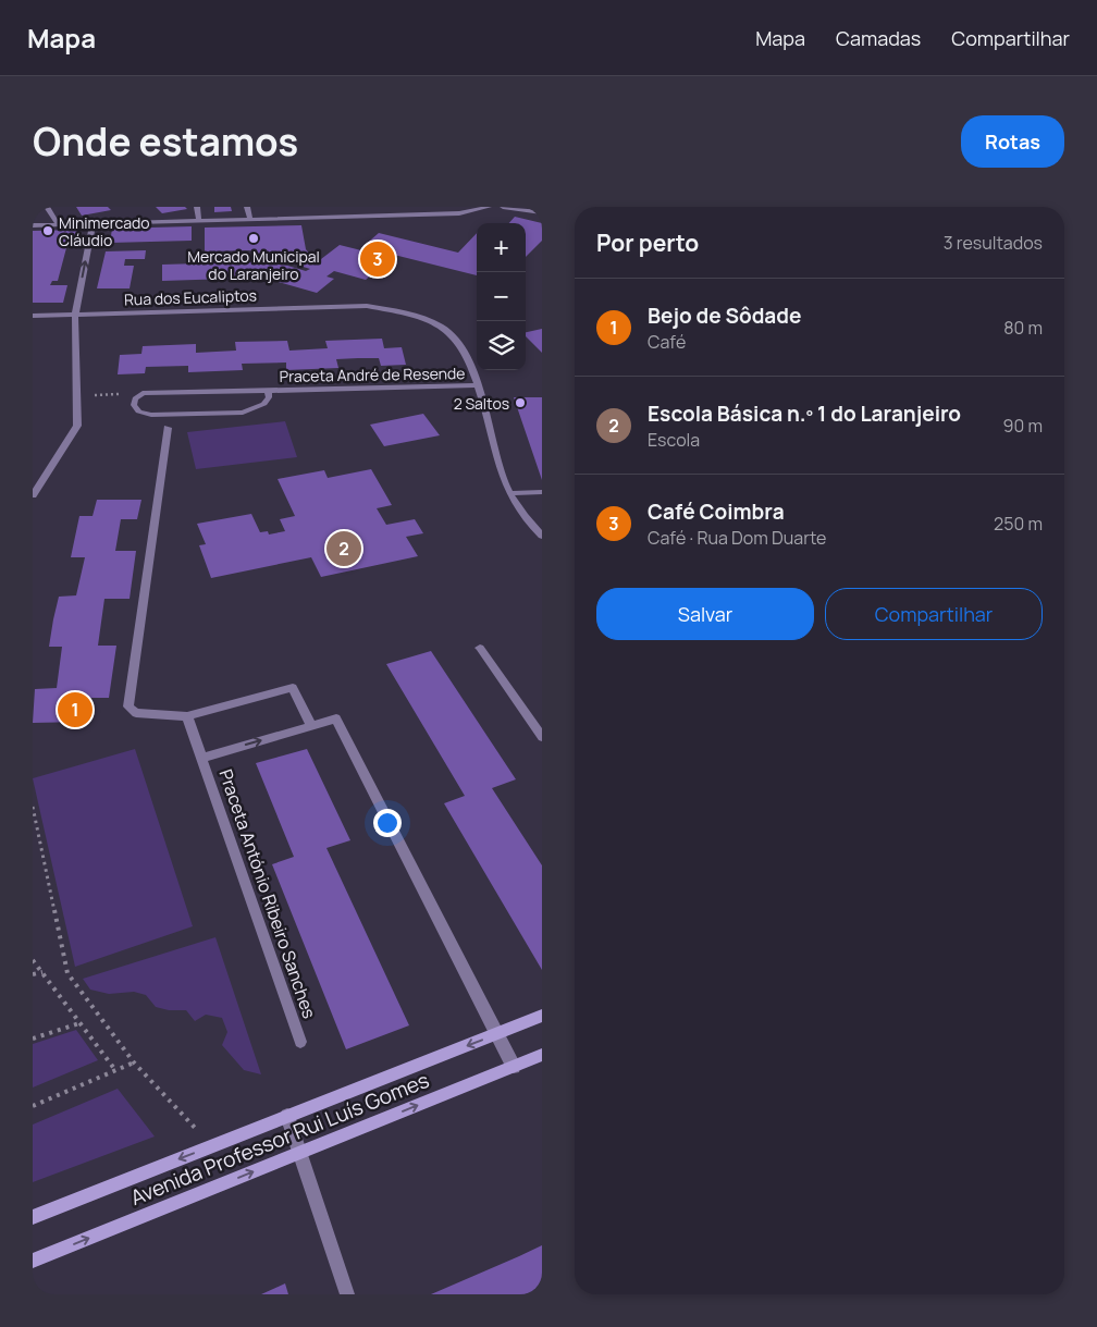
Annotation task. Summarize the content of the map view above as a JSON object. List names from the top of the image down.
{
  "streets": {
    "main road": ["Avenida Professor Rui Luís Gomes"],
    "street": ["Rua dos Eucaliptos", "Praceta André de Resende", "Praceta António Ribeiro Sanches"]
  },
  "crossings": [
    ["Rua dos Eucaliptos", "Praceta André de Resende"],
    ["Praceta António Ribeiro Sanches", "Avenida Professor Rui Luís Gomes"]
  ],
  "places": ["Minimercado Cláudio", "Mercado Municipal do Laranjeiro", "2 Saltos"],
  "page": {
    "header": "Mapa",
    "nav": ["Mapa", "Camadas", "Compartilhar"],
    "title": "Onde estamos",
    "buttons": [
      "Rotas",
      ["Salvar", "Compartilhar"]
    ],
    "heading": ["Por perto", "3 resultados"],
    "map_buttons": ["+", "−"],
    "pins": ["3", "2", "1"],
    "list": [
      {
        "mark": "1",
        "name": "Bejo de Sôdade",
        "note": "Café",
        "value": "80 m"
      },
      {
        "mark": "2",
        "name": "Escola Básica n.º 1 do Laranjeiro",
        "note": "Escola",
        "value": "90 m"
      },
      {
        "mark": "3",
        "name": "Café Coimbra",
        "note": "Café · Rua Dom Duarte",
        "value": "250 m"
      }
    ]
  }
}
